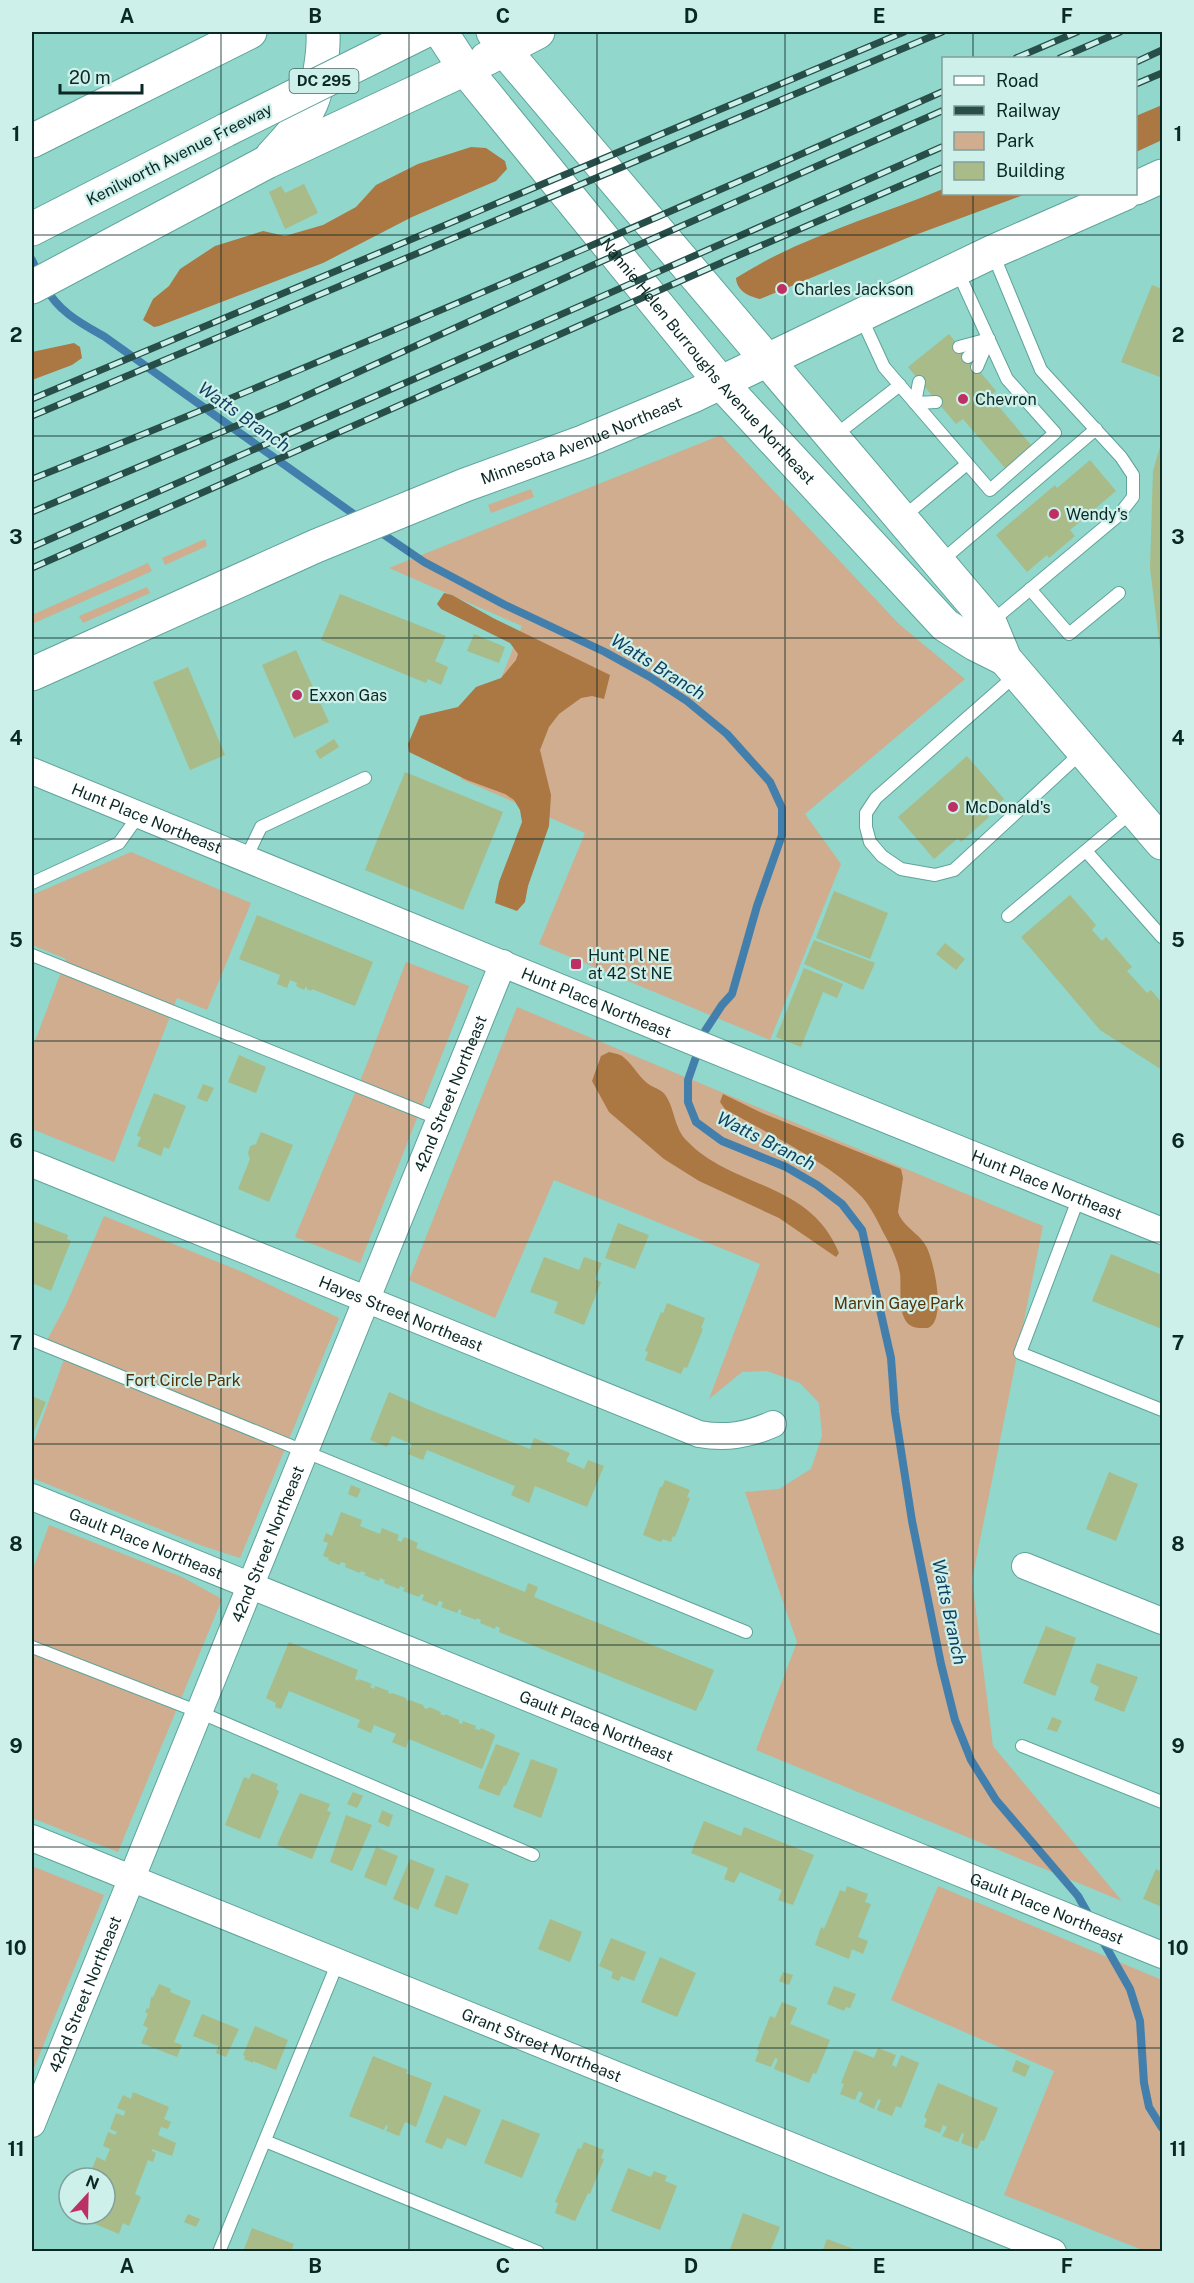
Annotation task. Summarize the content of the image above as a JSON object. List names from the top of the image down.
{
  "streets": {
    "main road": [
      "DC 295",
      "Kenilworth Avenue Freeway",
      "Nannie Helen Burroughs Avenue Northeast",
      "Minnesota Avenue Northeast"
    ],
    "street": [
      "Hunt Place Northeast",
      "42nd Street Northeast",
      "Hayes Street Northeast",
      "Gault Place Northeast",
      "Grant Street Northeast"
    ]
  },
  "crossings": [
    ["Nannie Helen Burroughs Avenue Northeast", "Minnesota Avenue Northeast"],
    ["Hunt Place Northeast", "42nd Street Northeast"],
    ["42nd Street Northeast", "Hayes Street Northeast"],
    ["42nd Street Northeast", "Gault Place Northeast"],
    ["42nd Street Northeast", "Grant Street Northeast"]
  ],
  "water": ["Watts Branch"],
  "parks": ["Marvin Gaye Park", "Fort Circle Park"],
  "places": {
    "other": [
      "Charles Jackson",
      "Chevron",
      "Wendy's",
      "Exxon Gas",
      "McDonald's"
    ],
    "transit": ["Hunt Pl NE at 42 St NE"]
  },
  "legend": [
    "Road",
    "Railway",
    "Park",
    "Building"
  ],
  "scale_bar": "20 m",
  "north": "top",
  "grid": {
    "columns": [
      "A",
      "B",
      "C",
      "D",
      "E",
      "F"
    ],
    "rows": [
      "1",
      "2",
      "3",
      "4",
      "5",
      "6",
      "7",
      "8",
      "9",
      "10",
      "11"
    ]
  }
}
